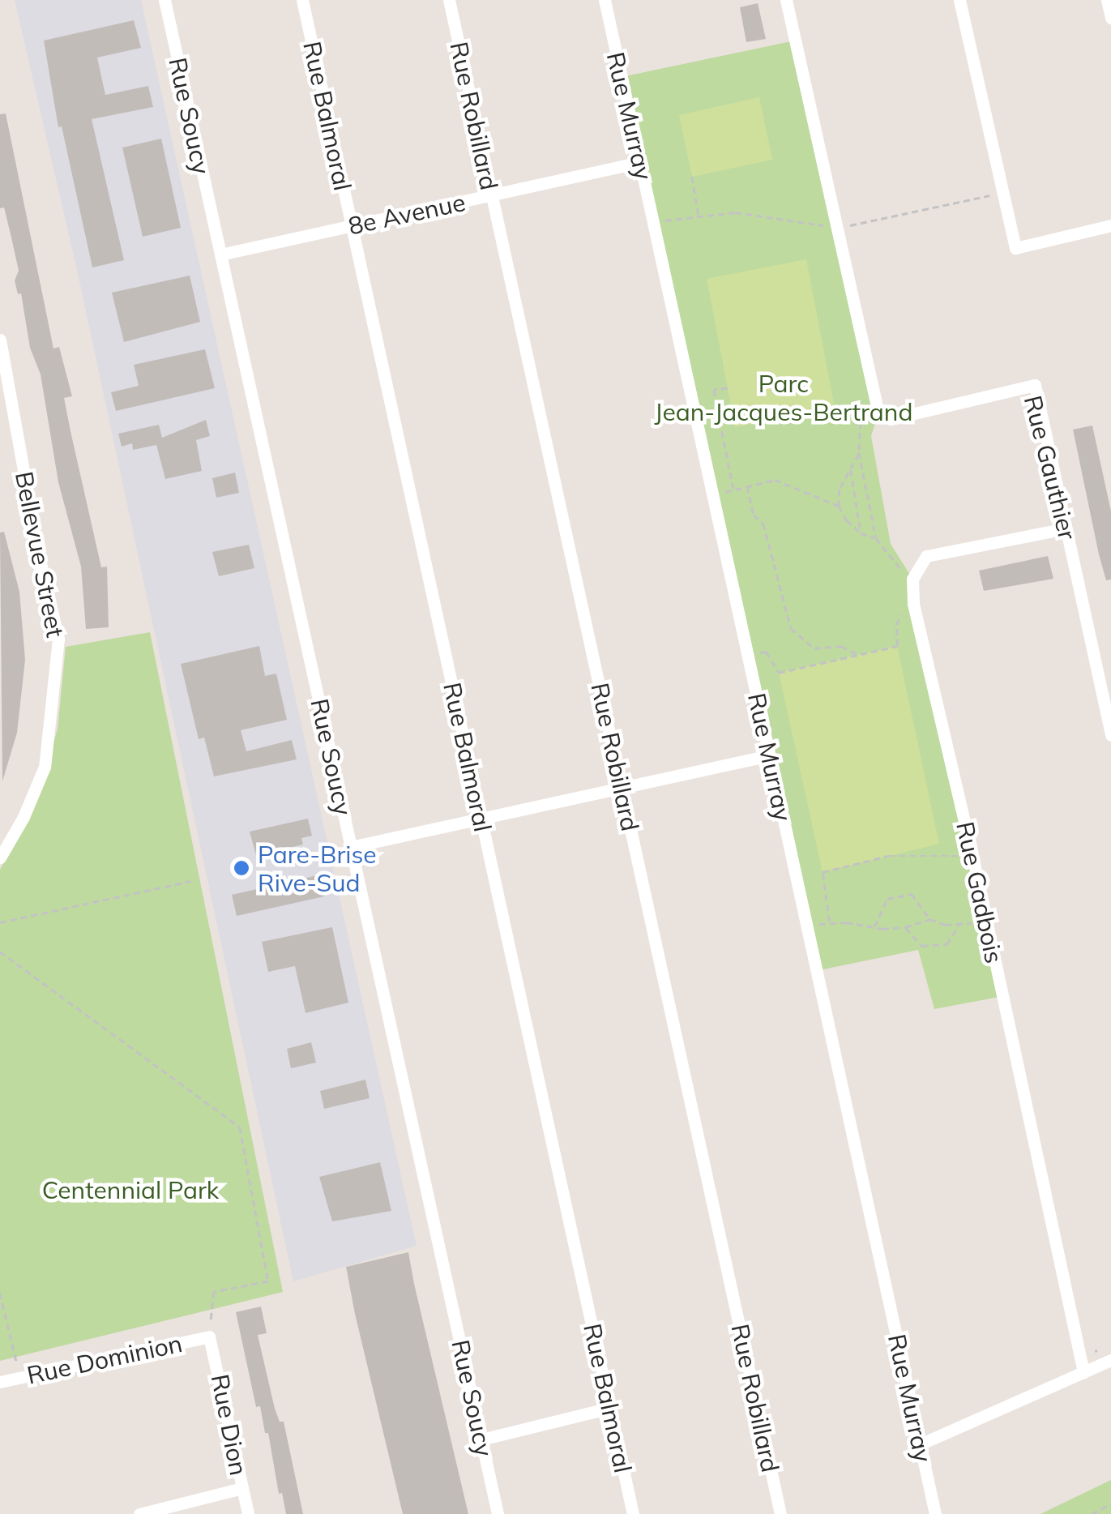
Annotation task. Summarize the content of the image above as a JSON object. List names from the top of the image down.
{
  "streets": {
    "street": [
      "Rue Soucy",
      "Rue Balmoral",
      "Rue Robillard",
      "Rue Murray",
      "8e Avenue",
      "Rue Gauthier",
      "Bellevue Street",
      "Rue Gadbois",
      "Rue Dominion",
      "Rue Dion"
    ]
  },
  "crossings": [
    ["Rue Soucy", "8e Avenue"],
    ["Rue Balmoral", "8e Avenue"],
    ["Rue Robillard", "8e Avenue"],
    ["Rue Murray", "8e Avenue"],
    ["Rue Dominion", "Rue Dion"]
  ],
  "parks": ["Parc Jean-Jacques-Bertrand", "Centennial Park"],
  "places": ["Pare-Brise Rive-Sud"]
}
